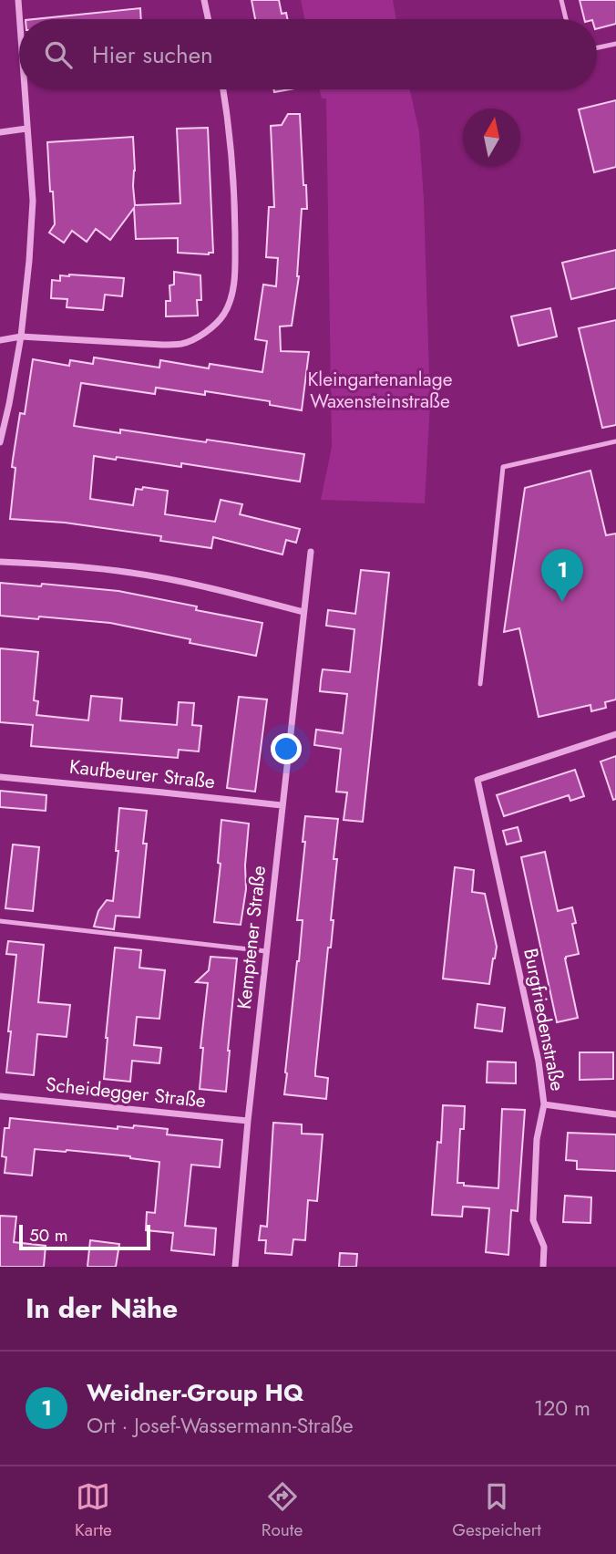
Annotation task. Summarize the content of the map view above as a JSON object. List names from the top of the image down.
{
  "streets": {
    "street": [
      "Kaufbeurer Straße",
      "Kemptener Straße",
      "Burgfriedenstraße",
      "Scheidegger Straße"
    ]
  },
  "crossings": [
    ["Kaufbeurer Straße", "Kemptener Straße"],
    ["Kemptener Straße", "Scheidegger Straße"]
  ],
  "parks": ["Kleingartenanlage Waxensteinstraße"],
  "scale_bar": "50 m",
  "north": "top",
  "page": {
    "search": "Hier suchen",
    "pins": "1",
    "scale": "50 m",
    "heading": "In der Nähe",
    "list": [
      {
        "mark": "1",
        "name": "Weidner-Group HQ",
        "note": "Ort · Josef-Wassermann-Straße",
        "value": "120 m"
      }
    ],
    "nav": ["Karte", "Route", "Gespeichert"]
  }
}
